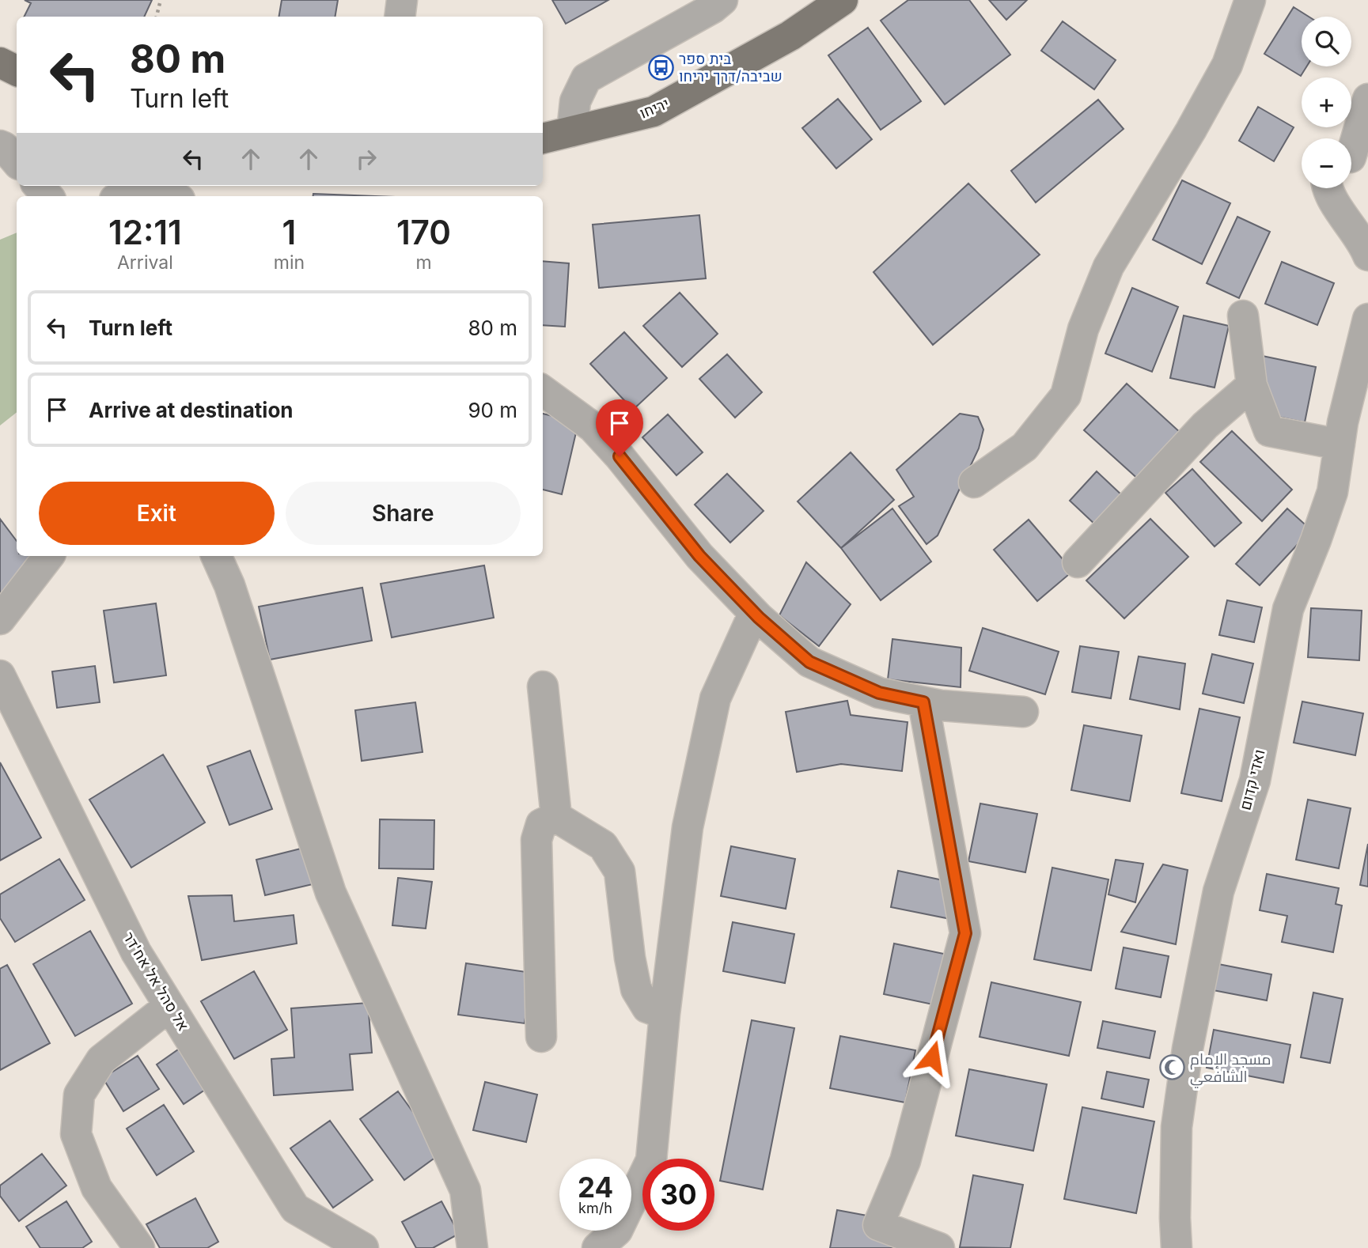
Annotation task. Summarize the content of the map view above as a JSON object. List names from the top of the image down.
{
  "streets": {
    "main road": ["יריחו"],
    "street": ["ואדי קדום", "אל סהל אל אח'דר"]
  },
  "places": {
    "bus stop": ["בית ספר שביבה/דרך יריחו"],
    "mosque": ["مسجد الإمام الشافعي"]
  },
  "page": {
    "map_buttons": ["+", "−"],
    "turn": ["80 m", "Turn left"],
    "eta": [
      "12:11",
      "Arrival",
      "1",
      "min",
      "170",
      "m"
    ],
    "list": [
      {
        "name": "Turn left",
        "value": "80 m"
      },
      {
        "name": "Arrive at destination",
        "value": "90 m"
      }
    ],
    "buttons": ["Exit", "Share"],
    "speed": "24 km/h",
    "limit": "30"
  }
}
